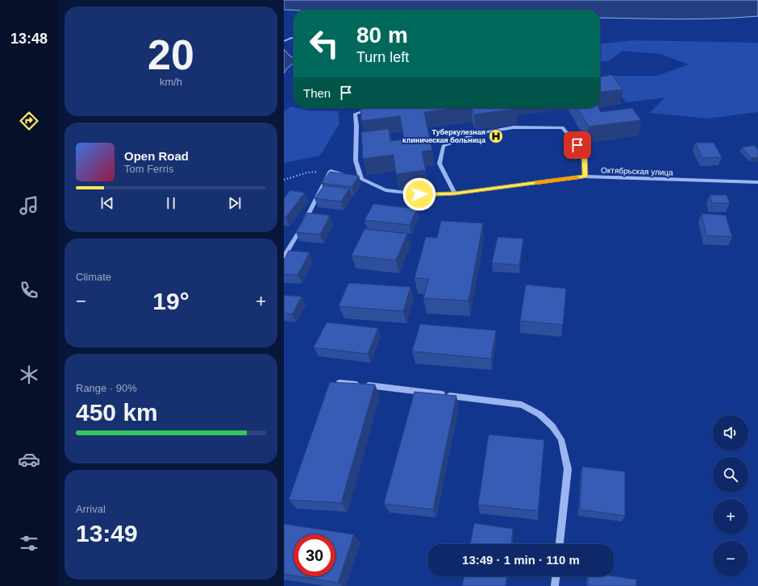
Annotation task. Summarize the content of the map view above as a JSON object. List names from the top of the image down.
{
  "streets": {
    "street": ["Октябрьская улица"]
  },
  "places": {
    "hospital": ["Туберкулезная клиническая больница"]
  },
  "page": {
    "tabs": "13:48",
    "tile": [
      ["20", "km/h"],
      "Climate",
      ["Range · 90%", "450 km"],
      ["Arrival", "13:49"]
    ],
    "turn": ["80 m", "Turn left"],
    "then": "Then",
    "song": ["Open Road", "Tom Ferris"],
    "heat": ["−", "19°", "+"],
    "map_buttons": ["+", "−"],
    "limit": "30",
    "trip": "13:49 · 1 min · 110 m"
  }
}
